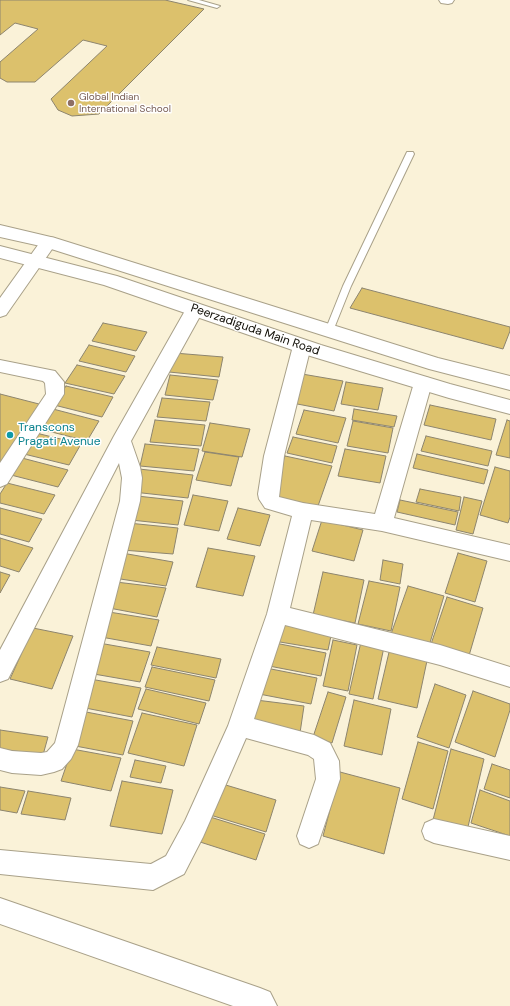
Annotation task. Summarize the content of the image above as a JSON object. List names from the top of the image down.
{
  "streets": {
    "street": ["Peerzadiguda Main Road"]
  },
  "places": ["Global Indian International School", "Transcons Pragati Avenue"]
}
